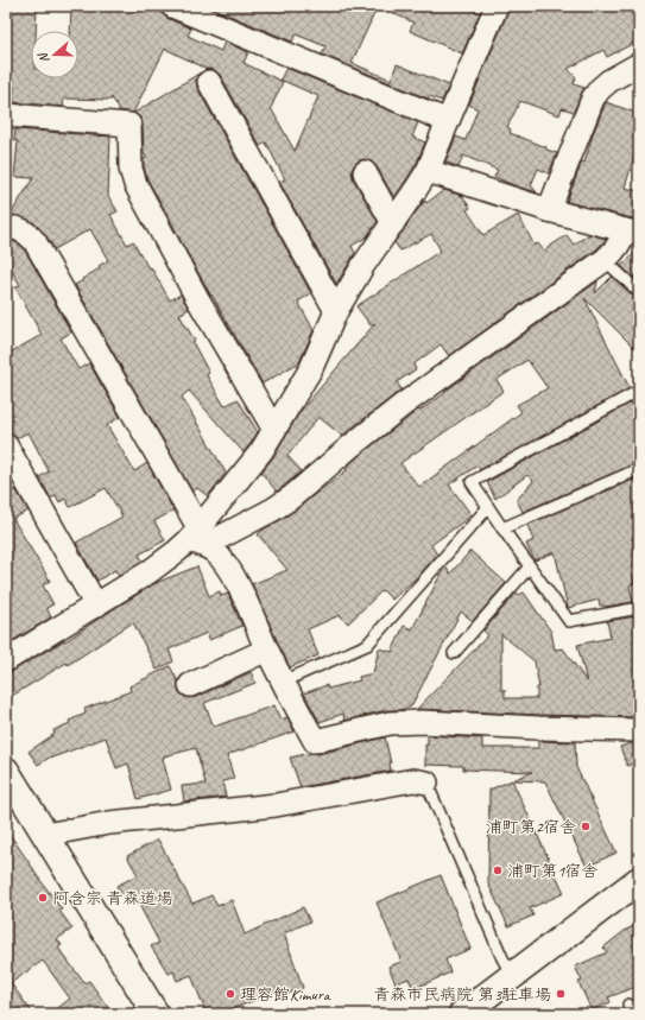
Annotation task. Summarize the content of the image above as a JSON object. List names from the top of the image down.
{
  "places": [
    "浦町第2宿舎",
    "浦町第1宿舎",
    "阿含宗 青森道場",
    "理容館Kimura",
    "青森市民病院 第3駐車場"
  ],
  "north": "left"
}
